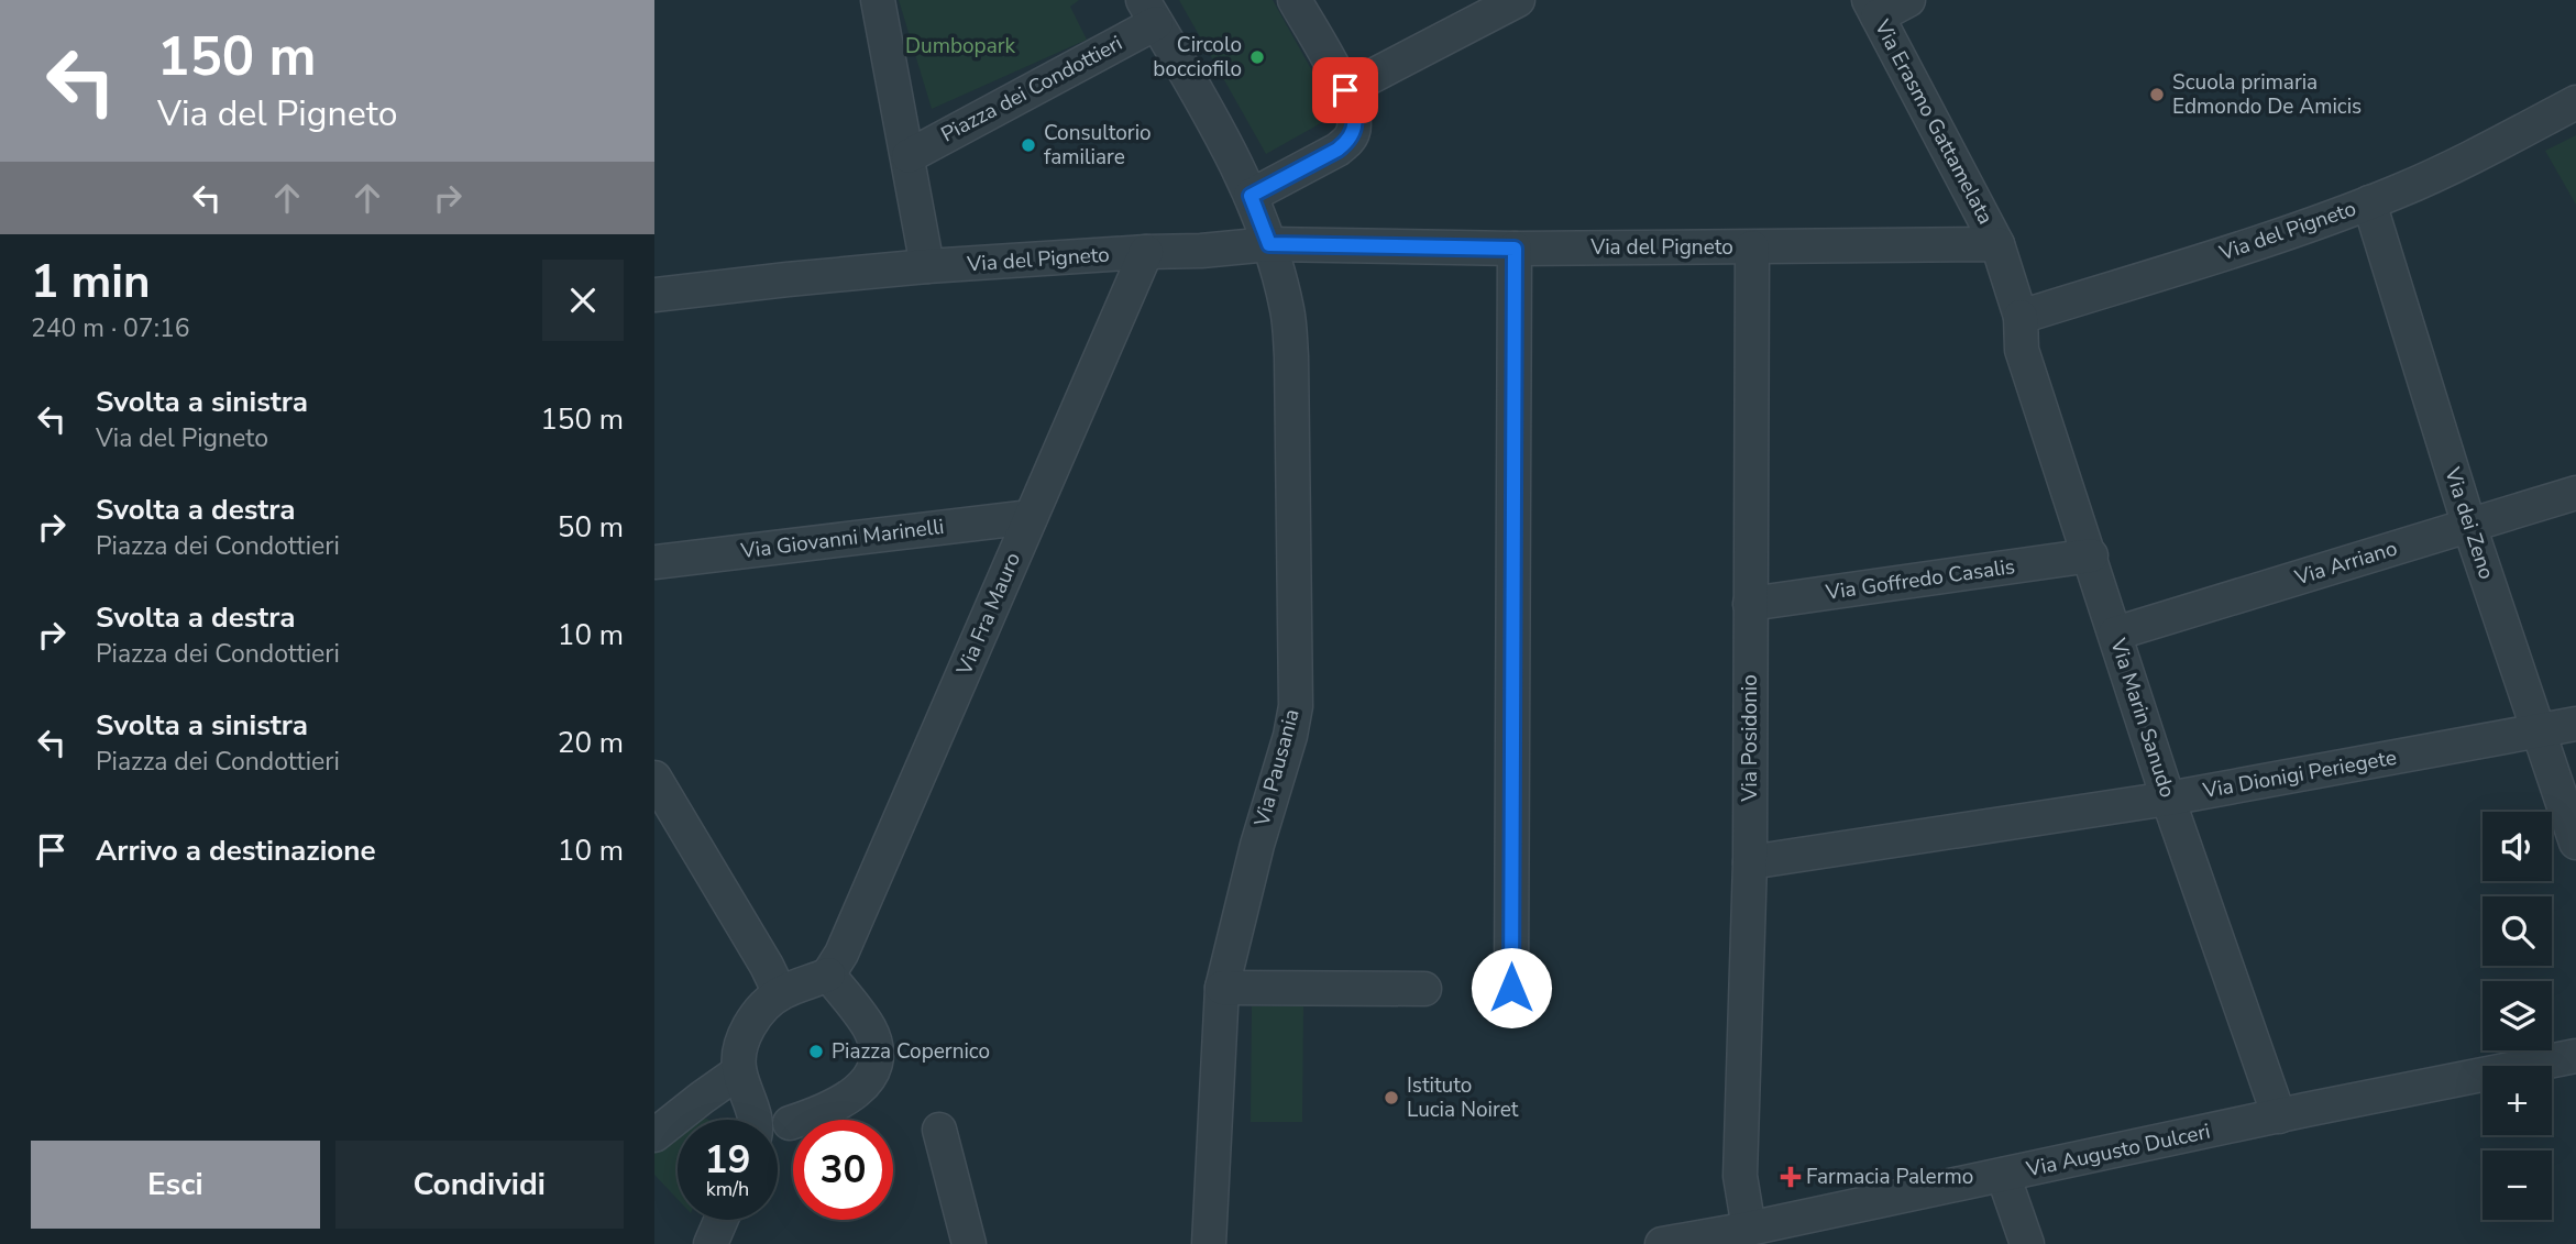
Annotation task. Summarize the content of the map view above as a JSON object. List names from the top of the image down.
{
  "streets": {
    "street": [
      "Piazza dei Condottieri",
      "Via Erasmo Gattamelata",
      "Via del Pigneto",
      "Via dei Zeno",
      "Via Giovanni Marinelli",
      "Via Arriano",
      "Via Goffredo Casalis",
      "Via Fra Mauro",
      "Via Marin Sanudo",
      "Via Posidonio",
      "Via Pausania",
      "Via Dionigi Periegete",
      "Via Augusto Dulceri"
    ]
  },
  "crossings": [
    ["Piazza dei Condottieri", "Via del Pigneto"],
    ["Piazza dei Condottieri", "Via Pausania"],
    ["Via Erasmo Gattamelata", "Via del Pigneto"],
    ["Via del Pigneto", "Via dei Zeno"],
    ["Via del Pigneto", "Via Fra Mauro"],
    ["Via del Pigneto", "Via Marin Sanudo"],
    ["Via del Pigneto", "Via Posidonio"],
    ["Via del Pigneto", "Via Pausania"],
    ["Via dei Zeno", "Via Arriano"],
    ["Via dei Zeno", "Via Dionigi Periegete"],
    ["Via Giovanni Marinelli", "Via Fra Mauro"],
    ["Via Arriano", "Via Marin Sanudo"],
    ["Via Goffredo Casalis", "Via Marin Sanudo"],
    ["Via Goffredo Casalis", "Via Posidonio"],
    ["Via Marin Sanudo", "Via Dionigi Periegete"],
    ["Via Marin Sanudo", "Via Augusto Dulceri"],
    ["Via Posidonio", "Via Dionigi Periegete"],
    ["Via Posidonio", "Via Augusto Dulceri"]
  ],
  "parks": ["Dumbopark"],
  "places": {
    "other": [
      "Circolo bocciofilo",
      "Scuola primaria Edmondo De Amicis",
      "Consultorio familiare",
      "Piazza Copernico",
      "Istituto Lucia Noiret"
    ],
    "health": ["Farmacia Palermo"]
  },
  "page": {
    "turn": ["150 m", "Via del Pigneto"],
    "heading": ["1 min", "240 m · 07:16"],
    "list": [
      {
        "name": "Svolta a sinistra",
        "note": "Via del Pigneto",
        "value": "150 m"
      },
      {
        "name": "Svolta a destra",
        "note": "Piazza dei Condottieri",
        "value": "50 m"
      },
      {
        "name": "Svolta a destra",
        "note": "Piazza dei Condottieri",
        "value": "10 m"
      },
      {
        "name": "Svolta a sinistra",
        "note": "Piazza dei Condottieri",
        "value": "20 m"
      },
      {
        "name": "Arrivo a destinazione",
        "value": "10 m"
      }
    ],
    "map_buttons": ["+", "−"],
    "speed": "19 km/h",
    "limit": "30",
    "buttons": ["Esci", "Condividi"]
  }
}
